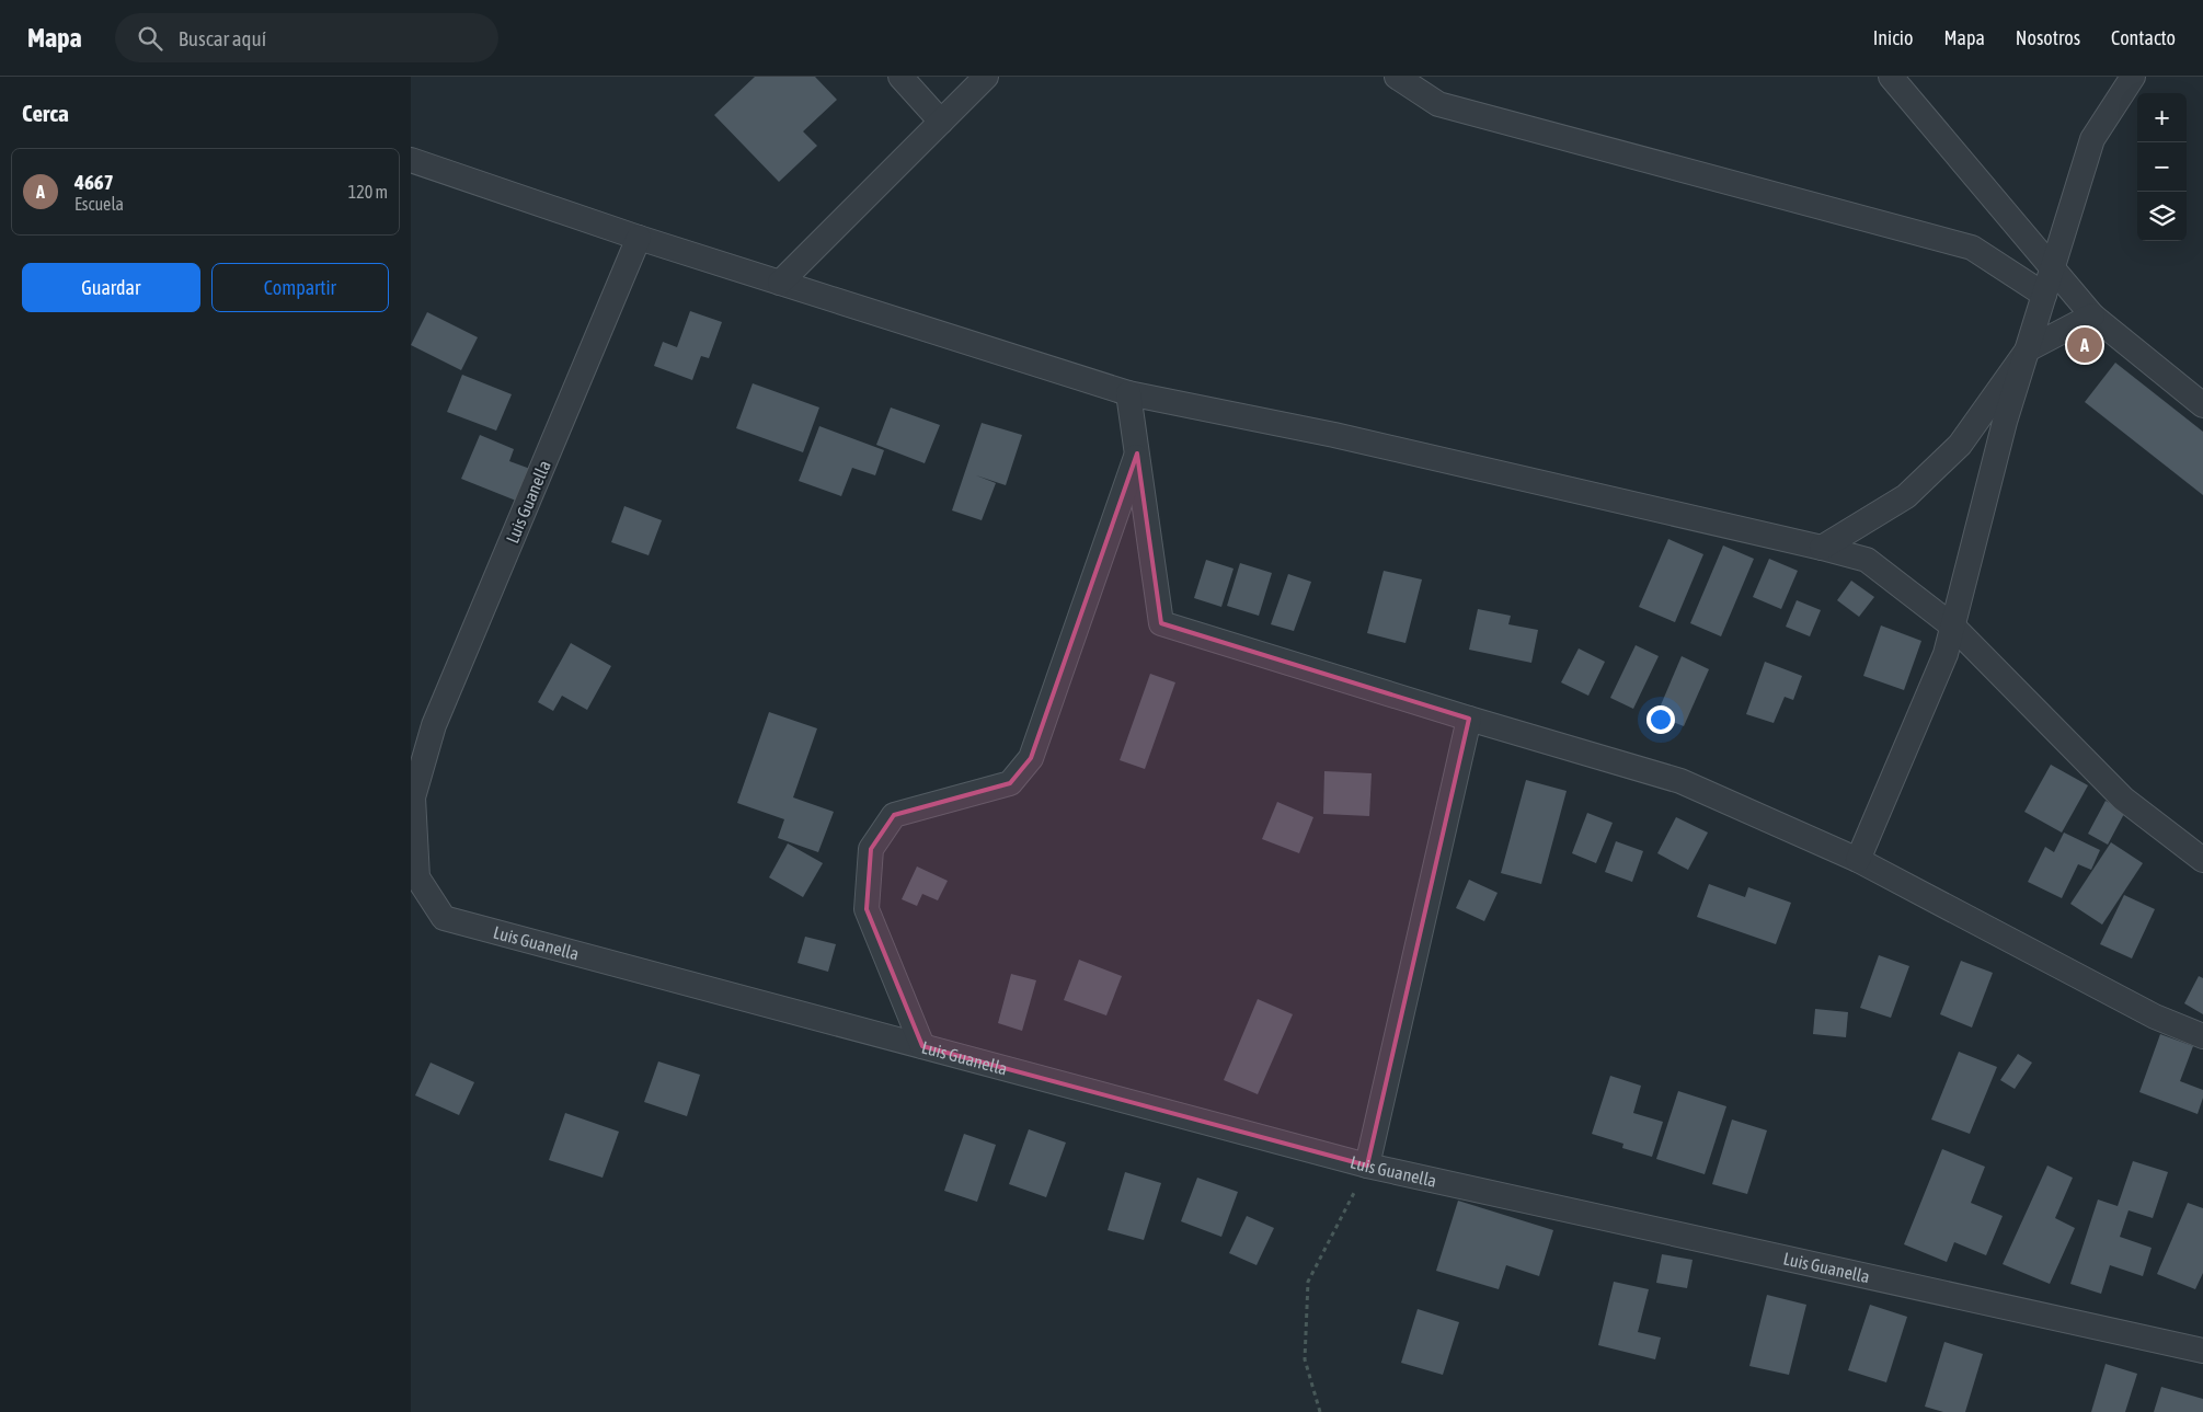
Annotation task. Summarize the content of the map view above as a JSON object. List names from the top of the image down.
{
  "streets": {
    "street": ["Luis Guanella"]
  },
  "page": {
    "header": "Mapa",
    "search": "Buscar aquí",
    "nav": [
      "Inicio",
      "Mapa",
      "Nosotros",
      "Contacto"
    ],
    "heading": "Cerca",
    "map_buttons": ["+", "−"],
    "list": [
      {
        "mark": "A",
        "name": "4667",
        "note": "Escuela",
        "value": "120 m"
      }
    ],
    "buttons": ["Guardar", "Compartir"],
    "pins": "A"
  }
}
